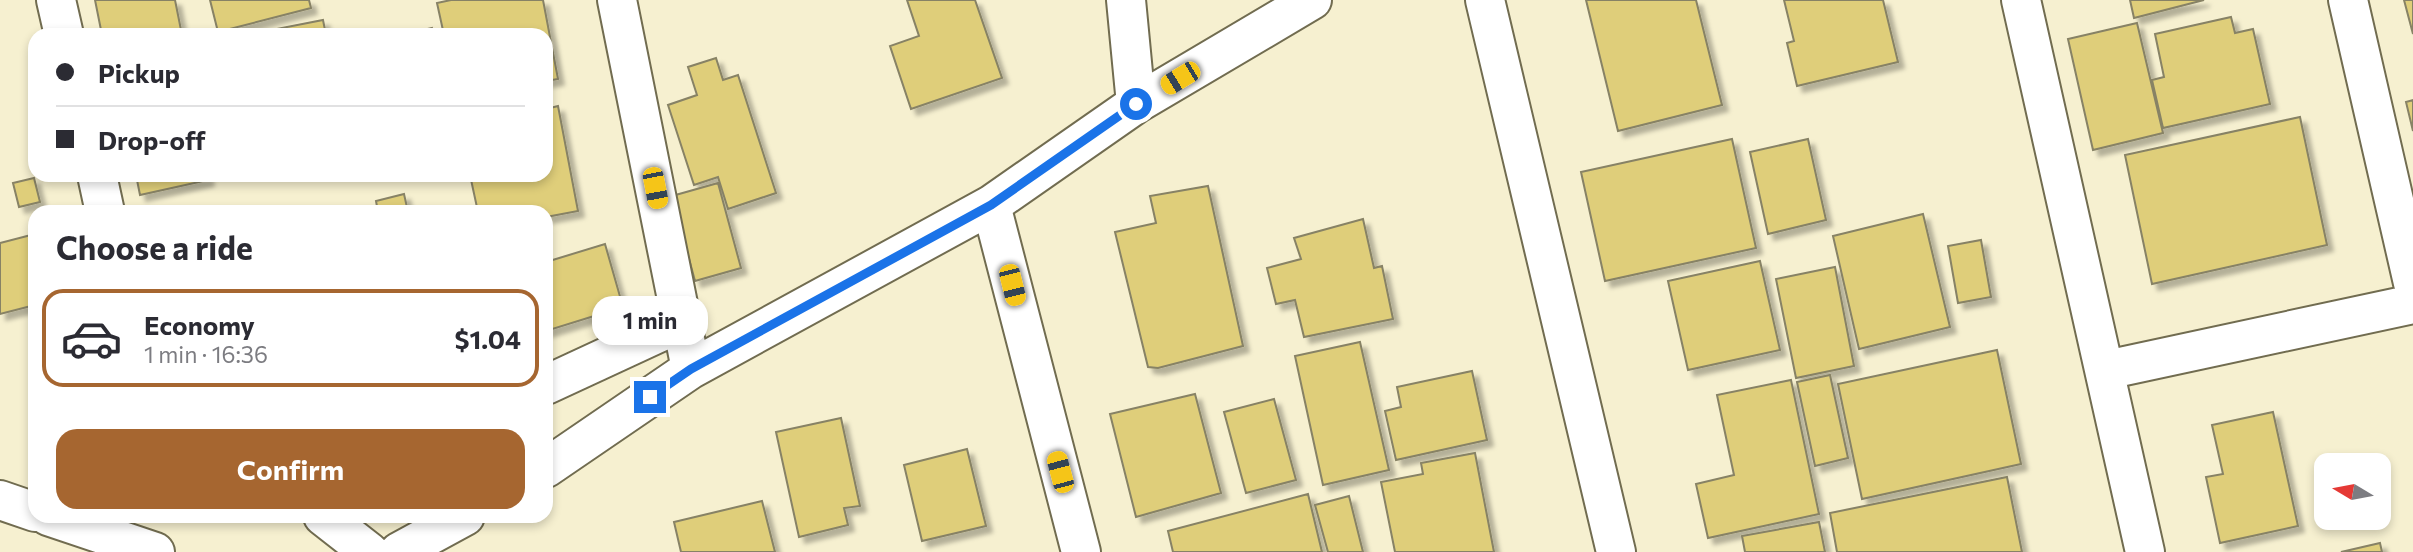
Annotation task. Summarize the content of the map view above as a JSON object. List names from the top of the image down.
{
  "north": "left",
  "page": {
    "banner": ["Pickup", "Drop-off"],
    "heading": "Choose a ride",
    "list": [
      {
        "name": "Economy",
        "note": "1 min · 16:36",
        "value": "$1.04"
      }
    ],
    "bubble": "1 min",
    "buttons": "Confirm"
  }
}
